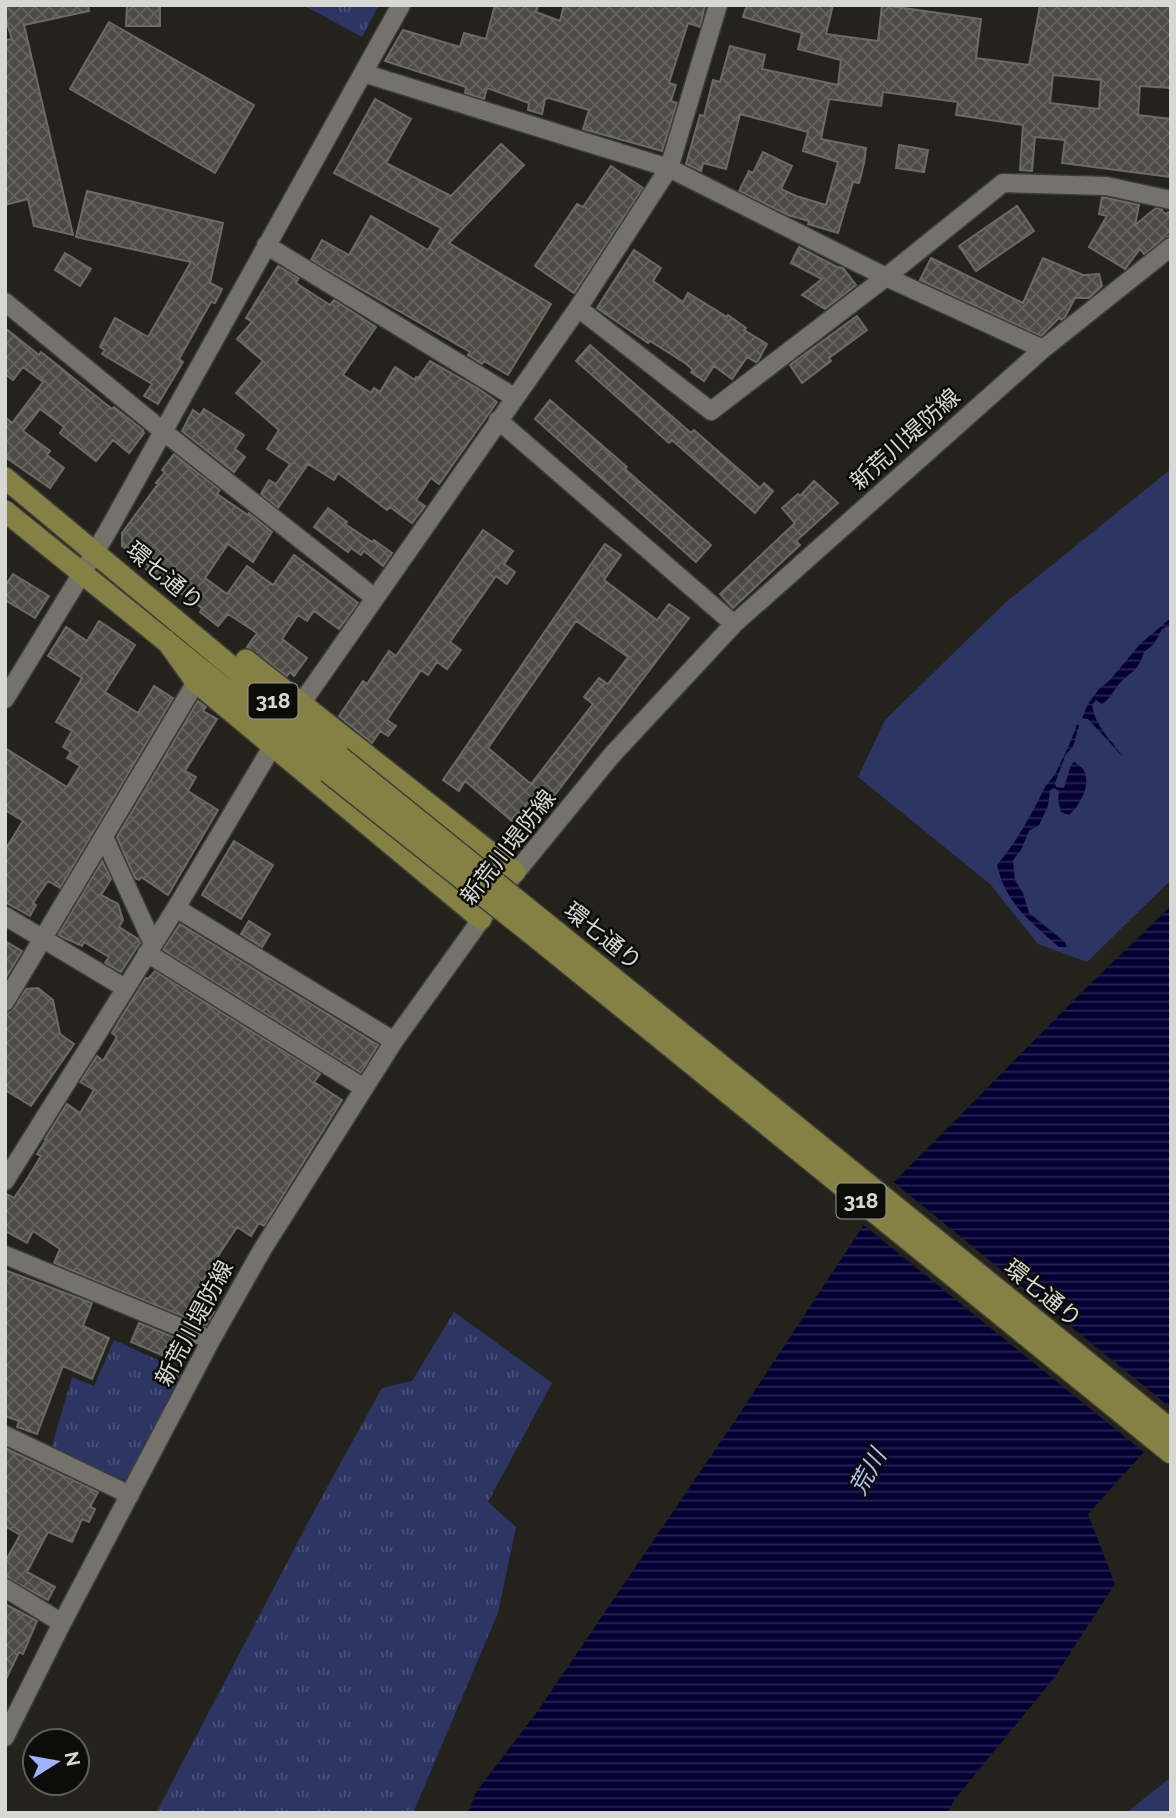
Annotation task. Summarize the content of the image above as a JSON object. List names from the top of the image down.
{
  "streets": {
    "main road": ["環七通り", "318"],
    "street": ["新荒川堤防線"]
  },
  "water": ["荒川"],
  "north": "right"
}
